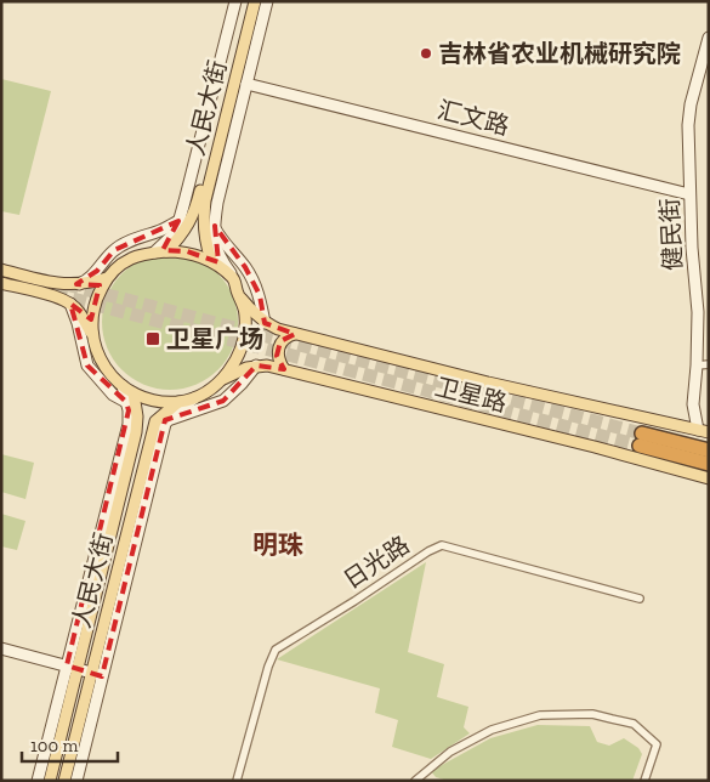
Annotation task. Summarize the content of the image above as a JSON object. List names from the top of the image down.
{
  "streets": {
    "main road": [
      "人民大街",
      "汇文路",
      "健民街",
      "卫星路"
    ],
    "street": ["日光路"]
  },
  "crossings": [
    ["人民大街", "卫星路"],
    ["汇文路", "健民街"],
    ["健民街", "卫星路"]
  ],
  "districts": ["明珠"],
  "places": {
    "other": ["吉林省农业机械研究院"],
    "transit": ["卫星广场"]
  },
  "scale_bar": "100 m"
}
